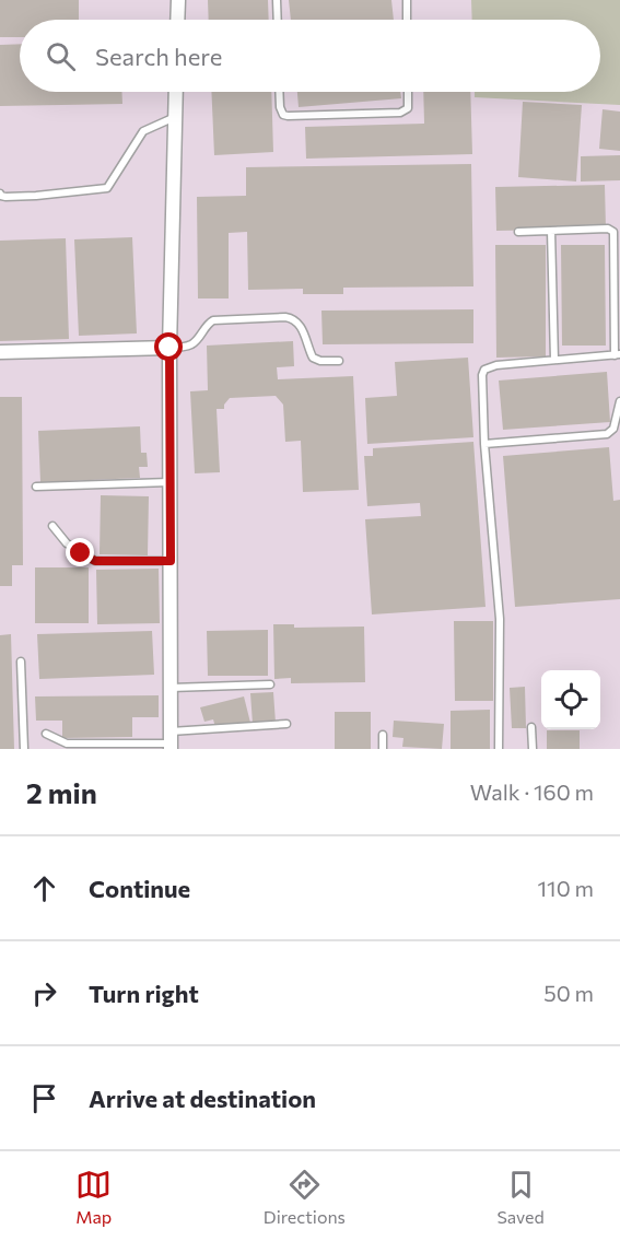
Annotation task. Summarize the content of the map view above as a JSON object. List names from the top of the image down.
{
  "page": {
    "search": "Search here",
    "heading": ["2 min", "Walk · 160 m"],
    "list": [
      ["Continue", "110 m"],
      ["Turn right", "50 m"],
      "Arrive at destination"
    ],
    "nav": ["Map", "Directions", "Saved"]
  }
}
